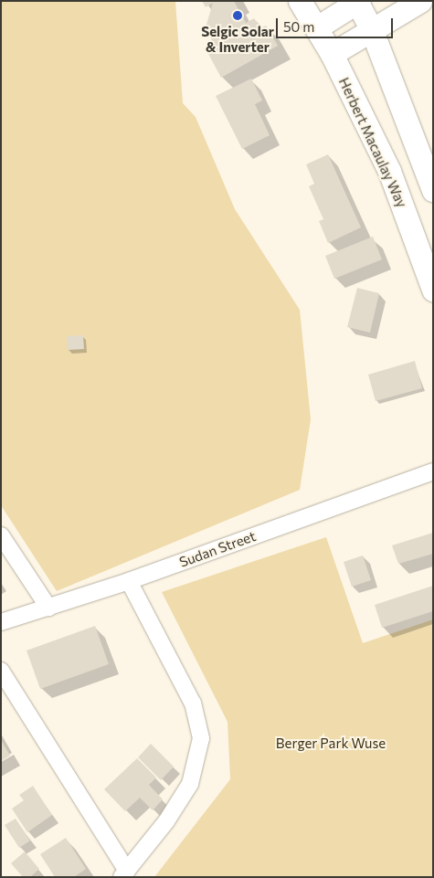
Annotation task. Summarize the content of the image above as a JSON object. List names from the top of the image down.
{
  "streets": {
    "main road": ["Herbert Macaulay Way"],
    "street": ["Sudan Street"]
  },
  "parks": ["Berger Park Wuse"],
  "places": ["Selgic Solar & Inverter"],
  "scale_bar": "50 m"
}
